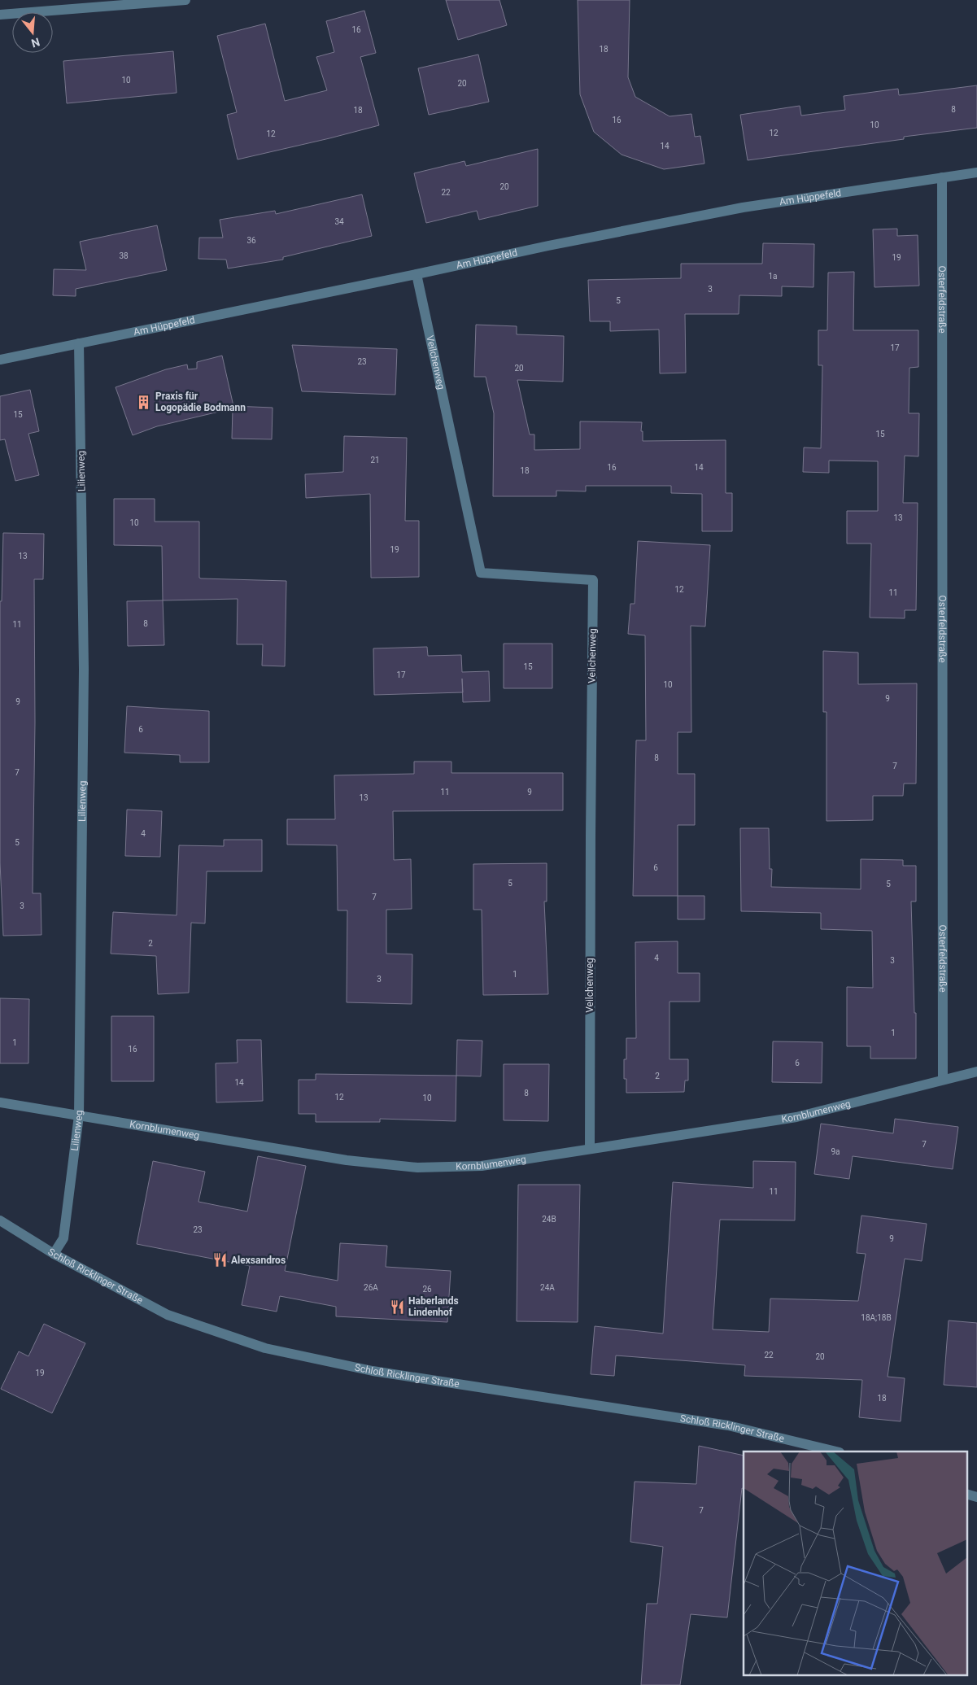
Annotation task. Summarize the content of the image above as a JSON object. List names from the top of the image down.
{
  "streets": {
    "street": [
      "Am Hüppefeld",
      "Osterfeldstraße",
      "Veilchenweg",
      "Lilienweg",
      "Kornblumenweg",
      "Schloß Ricklinger Straße"
    ]
  },
  "crossings": [
    ["Am Hüppefeld", "Osterfeldstraße"],
    ["Am Hüppefeld", "Veilchenweg"],
    ["Am Hüppefeld", "Lilienweg"],
    ["Osterfeldstraße", "Kornblumenweg"],
    ["Veilchenweg", "Kornblumenweg"],
    ["Lilienweg", "Kornblumenweg"],
    ["Lilienweg", "Schloß Ricklinger Straße"]
  ],
  "places": {
    "building": ["Praxis für Logopädie Bodmann"],
    "restaurant": ["Alexsandros", "Haberlands Lindenhof"]
  },
  "house_numbers": [
    "16",
    "18",
    "10",
    "20",
    "8",
    "18",
    "16",
    "10",
    "12",
    "12",
    "14",
    "20",
    "22",
    "34",
    "36",
    "38",
    "19",
    "1a",
    "3",
    "5",
    "17",
    "23",
    "20",
    "15",
    "15",
    "21",
    "16",
    "14",
    "18",
    "13",
    "10",
    "19",
    "13",
    "12",
    "11",
    "8",
    "11",
    "15",
    "17",
    "10",
    "9",
    "9",
    "6",
    "8",
    "7",
    "7",
    "11",
    "9",
    "13",
    "4",
    "5",
    "6",
    "5",
    "5",
    "7",
    "3",
    "2",
    "4",
    "3",
    "1",
    "3",
    "1",
    "1",
    "16",
    "6",
    "2",
    "14",
    "8",
    "12",
    "10",
    "7",
    "9a",
    "11",
    "24B",
    "23",
    "9",
    "26A",
    "24A",
    "26",
    "18A;18B",
    "22",
    "20",
    "19",
    "18",
    "7"
  ],
  "north": "bottom"
}
